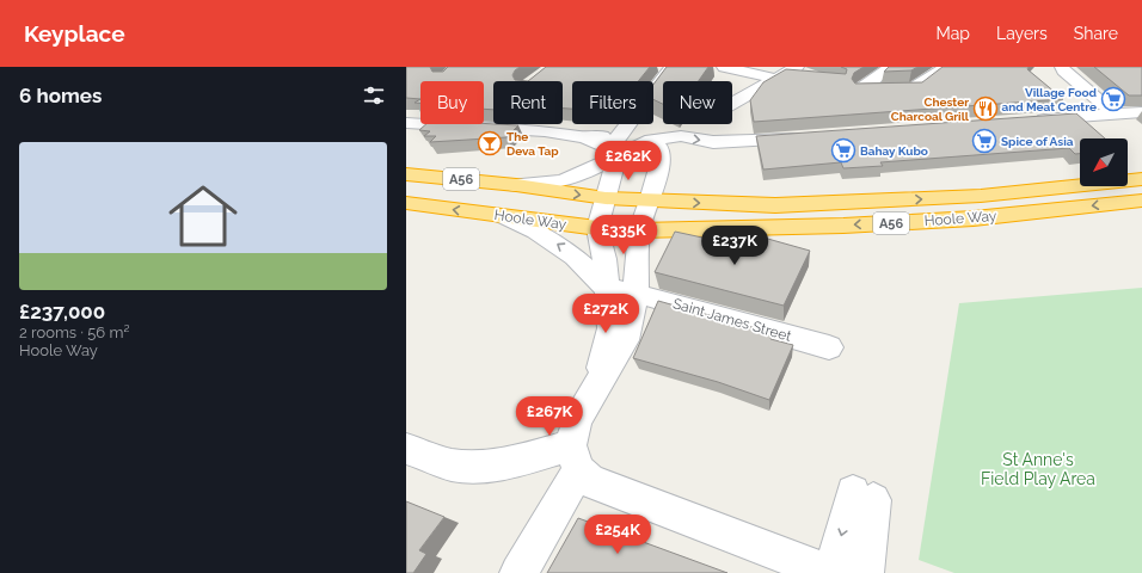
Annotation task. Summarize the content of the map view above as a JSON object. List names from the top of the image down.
{
  "streets": {
    "highway": ["A56", "Hoole Way"],
    "street": ["Saint James Street"]
  },
  "parks": ["St Anne's Field Play Area"],
  "places": {
    "supermarket": ["Village Food and Meat Centre", "Spice of Asia", "Bahay Kubo"],
    "restaurant": ["Chester Charcoal Grill"],
    "bar": ["The Deva Tap"]
  },
  "north": "bottom left",
  "page": {
    "header": "Keyplace",
    "nav": ["Map", "Layers", "Share"],
    "heading": "6 homes",
    "chip": [
      "Buy",
      "Rent",
      "Filters",
      "New"
    ],
    "list": [
      {
        "name": "£237,000",
        "note": "2 rooms · 56 m² · Hoole Way"
      }
    ],
    "price": [
      "£262K",
      "£335K",
      "£237K",
      "£272K",
      "£267K",
      "£254K"
    ]
  }
}
